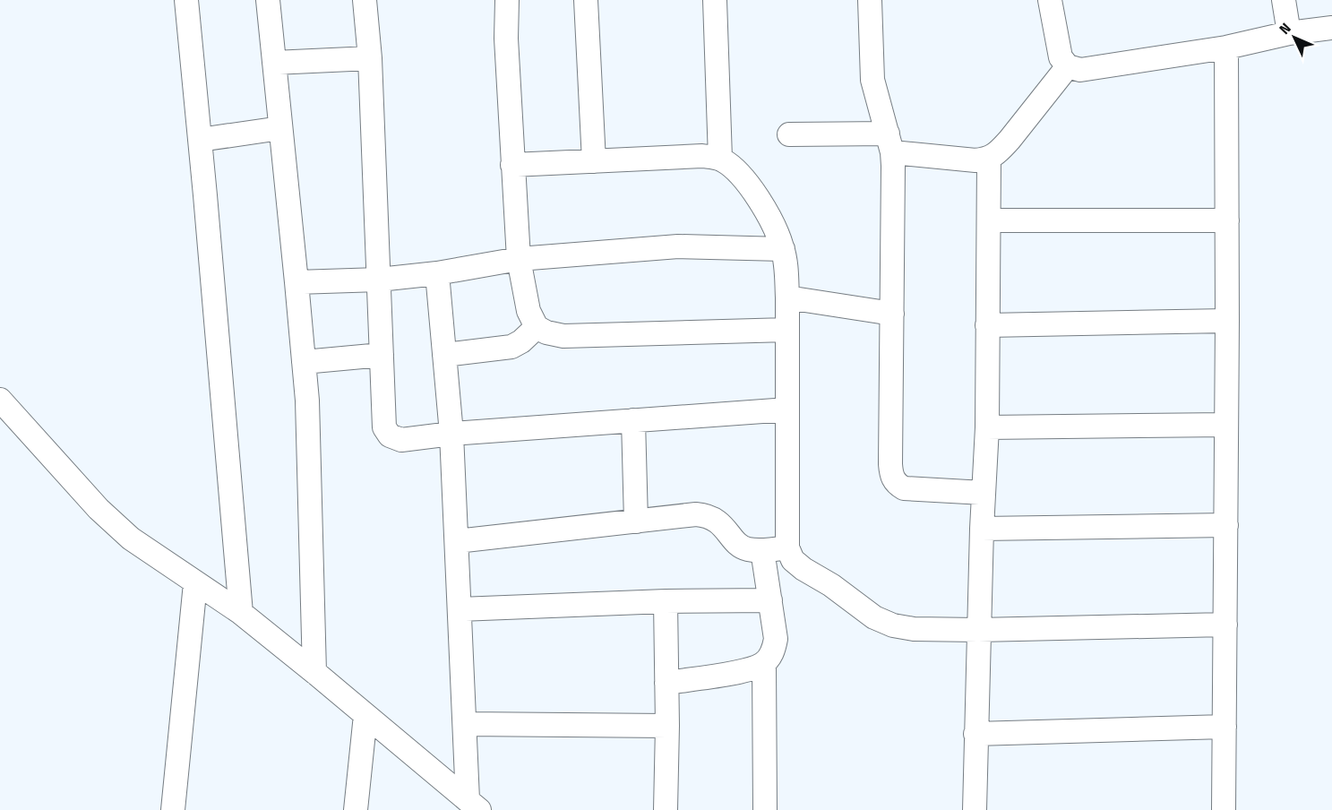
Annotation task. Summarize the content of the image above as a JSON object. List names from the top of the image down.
{
  "north": "top left"
}
